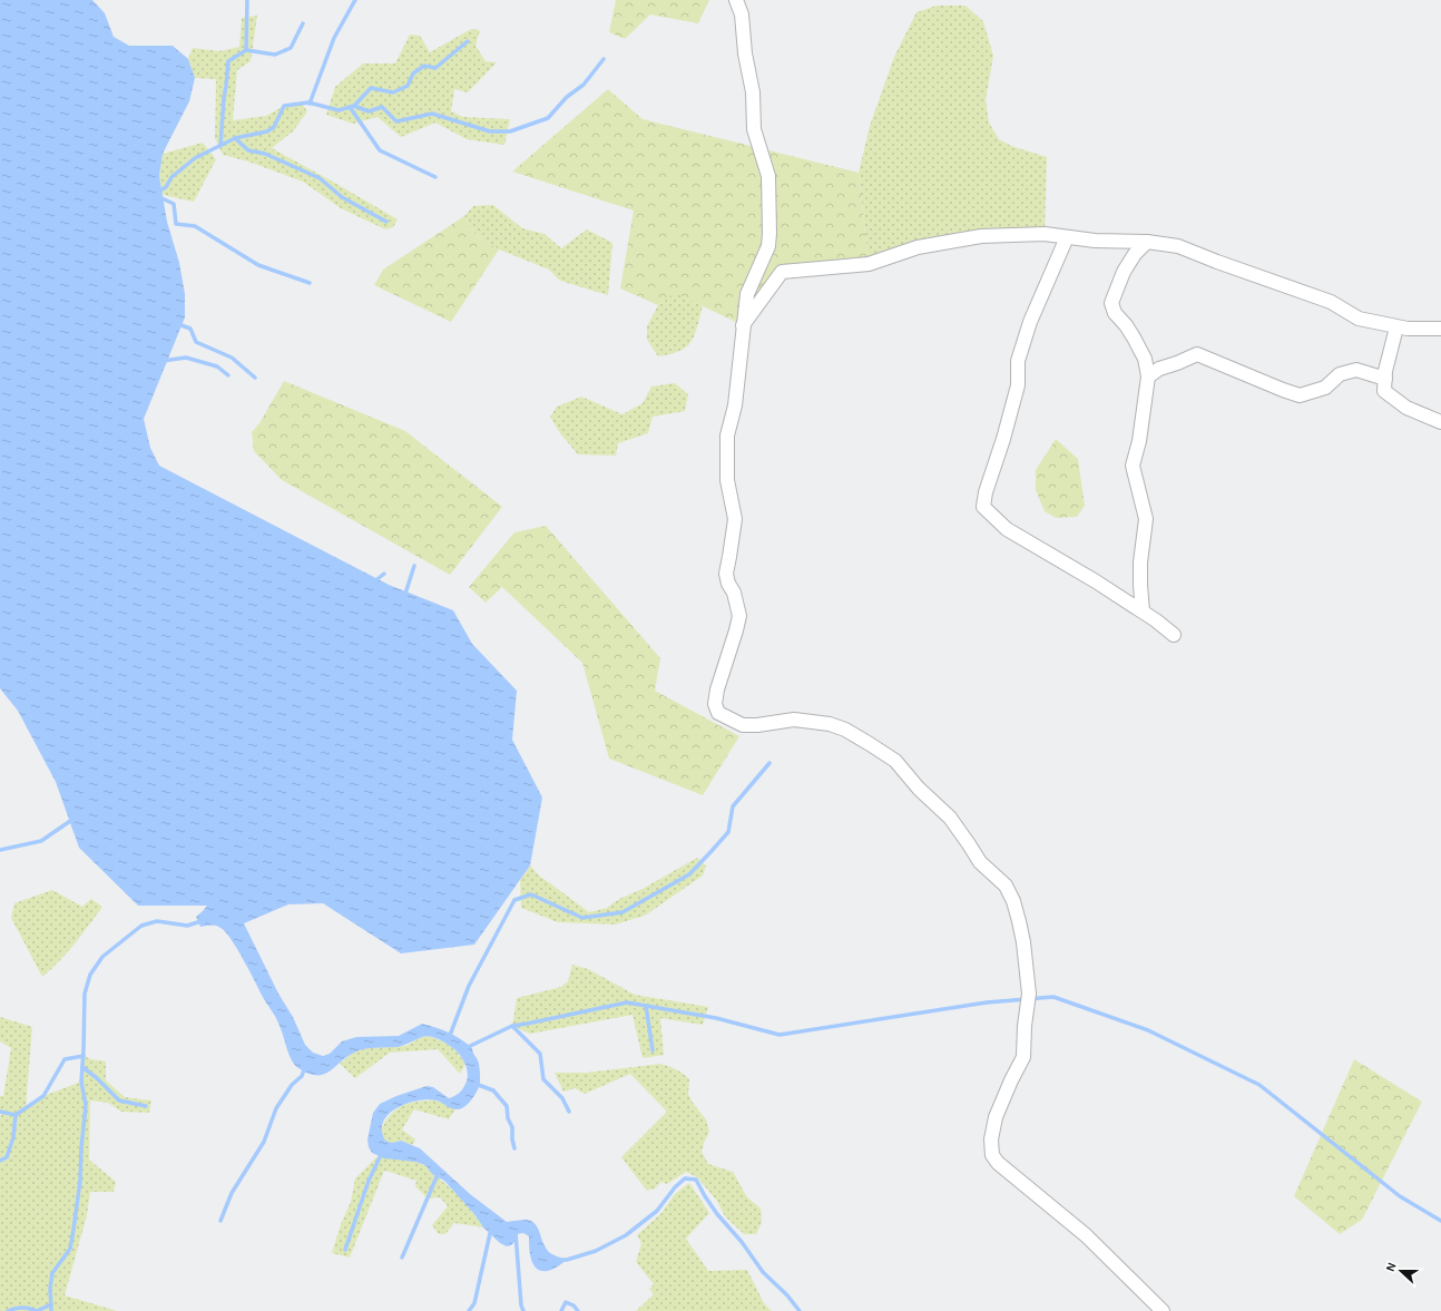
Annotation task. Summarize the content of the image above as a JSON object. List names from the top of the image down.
{
  "north": "left"
}
